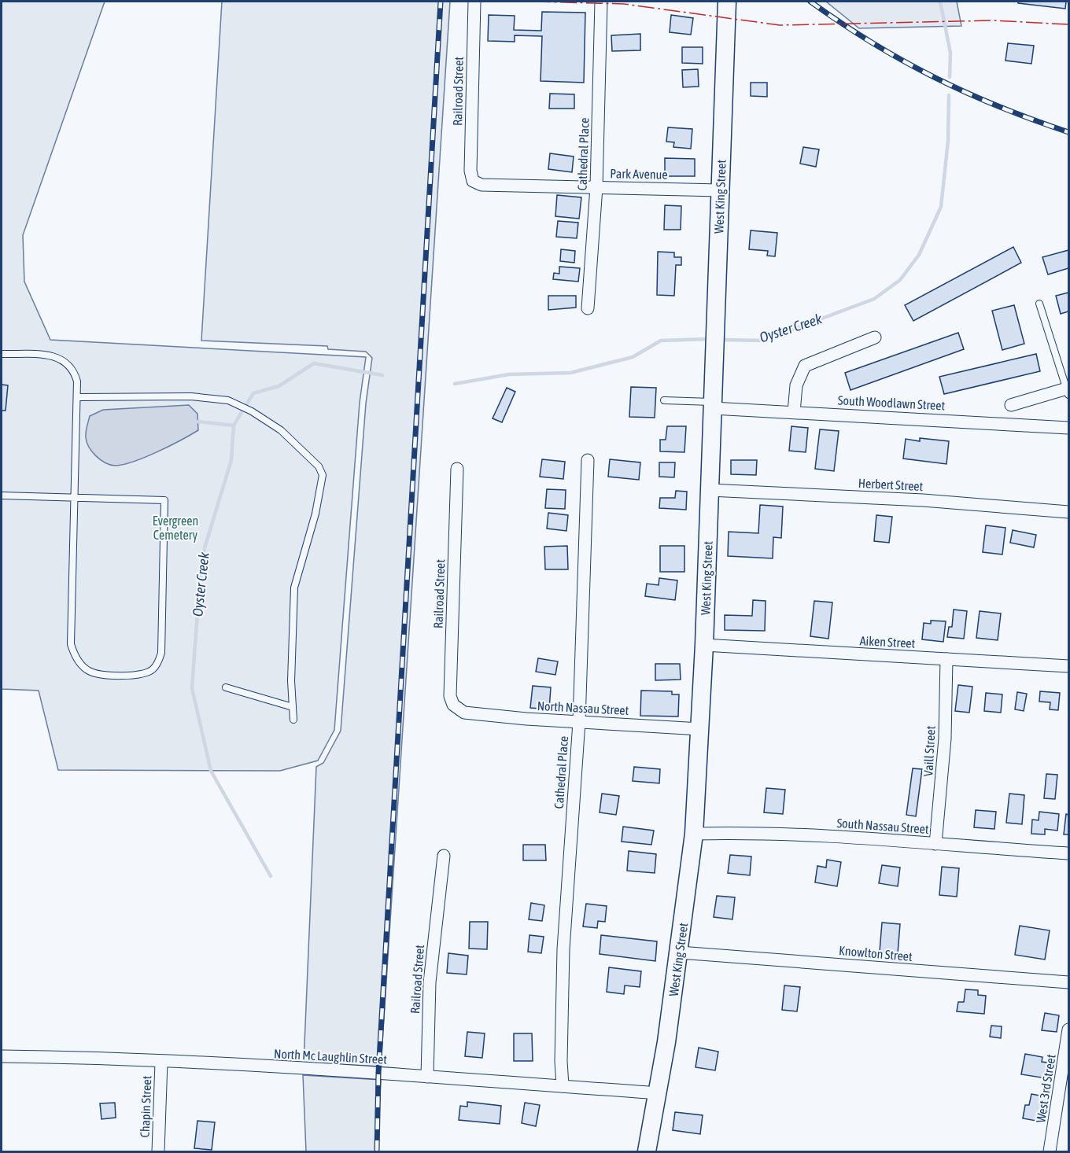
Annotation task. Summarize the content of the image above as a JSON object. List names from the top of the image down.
{
  "streets": {
    "main road": ["West King Street"],
    "street": [
      "Railroad Street",
      "Cathedral Place",
      "Park Avenue",
      "South Woodlawn Street",
      "Herbert Street",
      "Aiken Street",
      "North Nassau Street",
      "Vaill Street",
      "South Nassau Street",
      "Knowlton Street",
      "North Mc Laughlin Street",
      "West 3rd Street",
      "Chapin Street"
    ]
  },
  "crossings": [
    ["Railroad Street", "Park Avenue"],
    ["Railroad Street", "North Nassau Street"],
    ["Railroad Street", "North Mc Laughlin Street"],
    ["Cathedral Place", "Park Avenue"],
    ["Cathedral Place", "North Nassau Street"],
    ["Cathedral Place", "North Mc Laughlin Street"],
    ["Park Avenue", "West King Street"],
    ["West King Street", "South Woodlawn Street"],
    ["West King Street", "Herbert Street"],
    ["West King Street", "Aiken Street"],
    ["West King Street", "North Nassau Street"],
    ["West King Street", "South Nassau Street"],
    ["West King Street", "Knowlton Street"],
    ["West King Street", "North Mc Laughlin Street"],
    ["Aiken Street", "Vaill Street"],
    ["Vaill Street", "South Nassau Street"],
    ["North Mc Laughlin Street", "Chapin Street"]
  ],
  "water": ["Oyster Creek"],
  "parks": ["Evergreen Cemetery"]
}
